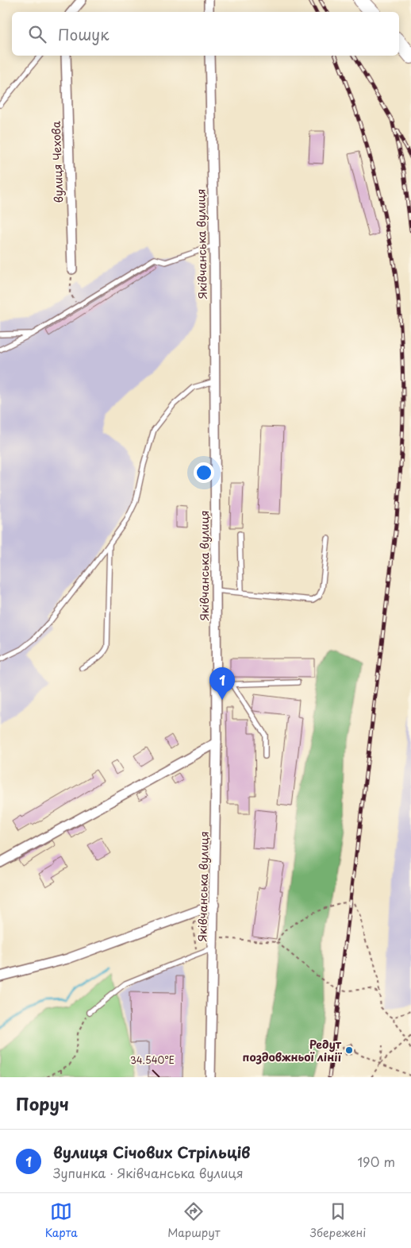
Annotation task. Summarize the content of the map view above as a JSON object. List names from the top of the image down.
{
  "streets": {
    "street": ["вулиця Чехова", "Яківчанська вулиця"]
  },
  "places": ["Редут поздовжньої лінії"],
  "page": {
    "search": "Пошук",
    "pins": "1",
    "heading": "Поруч",
    "list": [
      {
        "mark": "1",
        "name": "вулиця Січових Стрільців",
        "note": "Зупинка · Яківчанська вулиця",
        "value": "190 m"
      }
    ],
    "nav": ["Карта", "Маршрут", "Збережені"]
  },
  "coordinates": ["34.540°E"]
}
